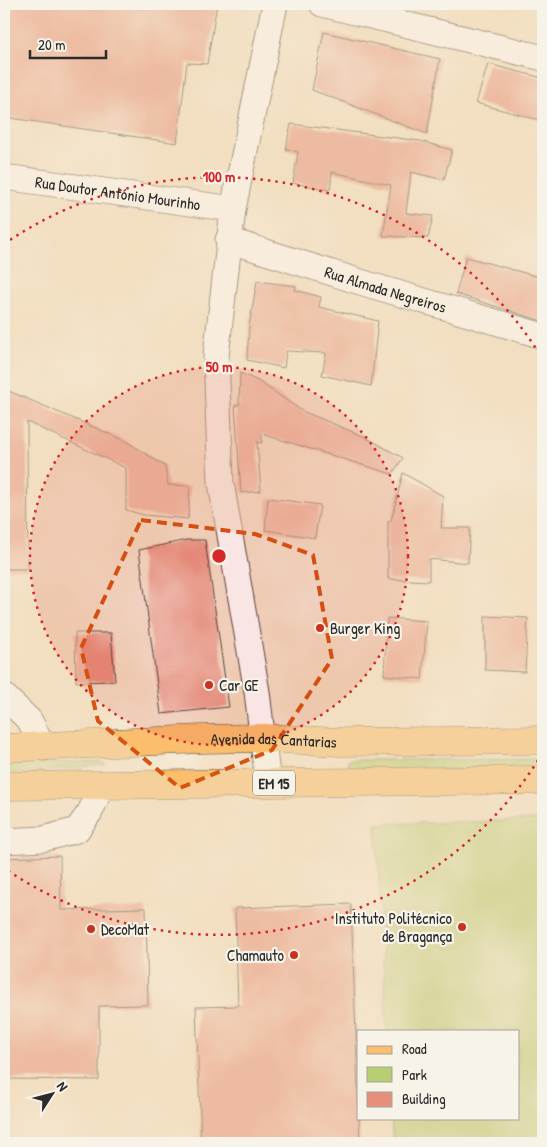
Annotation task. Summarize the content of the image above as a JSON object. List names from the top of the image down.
{
  "streets": {
    "main road": ["Avenida das Cantarias", "EM 15"],
    "street": ["Rua Doutor António Mourinho", "Rua Almada Negreiros"]
  },
  "places": [
    "Burger King",
    "Car GE",
    "Instituto Politécnico de Bragança",
    "DecoMat",
    "Chamauto"
  ],
  "legend": ["Road", "Park", "Building"],
  "scale_bar": "20 m",
  "north": "top right",
  "rings": ["100 m", "50 m"]
}
